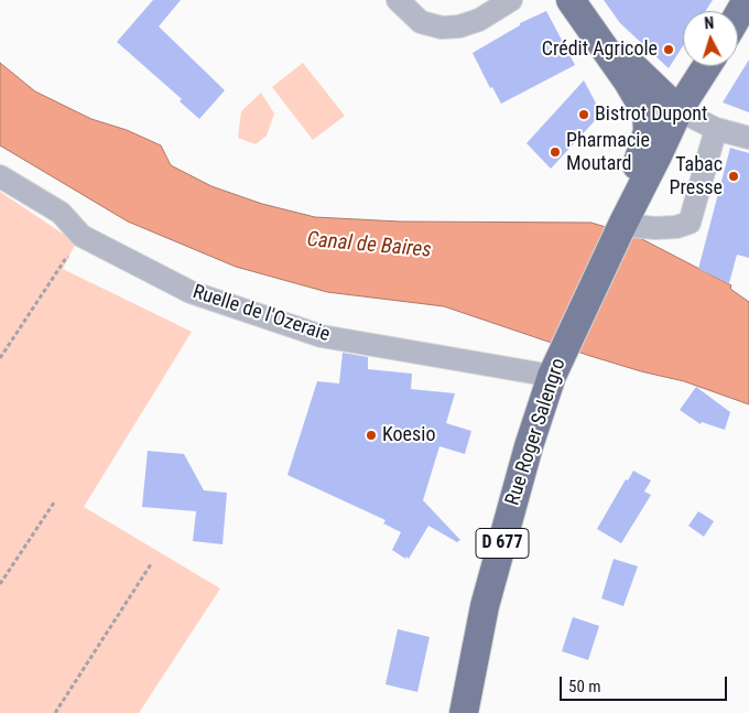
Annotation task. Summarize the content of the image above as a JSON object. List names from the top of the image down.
{
  "streets": {
    "main road": ["Rue Roger Salengro", "D 677"],
    "street": ["Ruelle de l'Ozeraie"]
  },
  "crossings": [
    ["Ruelle de l'Ozeraie", "Rue Roger Salengro"],
    ["Rue Roger Salengro", "D 677"]
  ],
  "water": ["Canal de Baires"],
  "places": [
    "Crédit Agricole",
    "Bistrot Dupont",
    "Pharmacie Moutard",
    "Tabac Presse",
    "Koesio"
  ],
  "scale_bar": "50 m",
  "north": "top"
}
